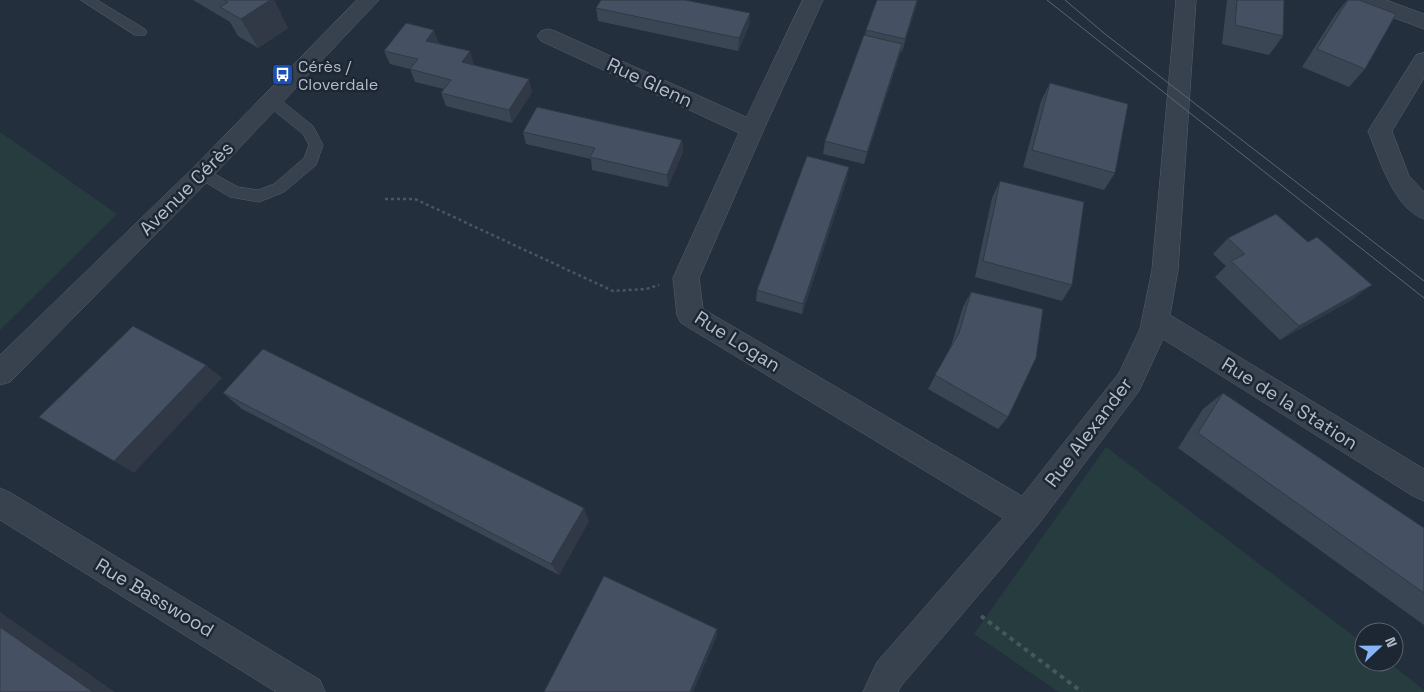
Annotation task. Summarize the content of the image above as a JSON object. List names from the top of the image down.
{
  "streets": {
    "street": [
      "Rue Glenn",
      "Avenue Cérès",
      "Rue Logan",
      "Rue de la Station",
      "Rue Alexander",
      "Rue Basswood"
    ]
  },
  "crossings": [
    ["Rue Logan", "Rue Alexander"],
    ["Rue de la Station", "Rue Alexander"]
  ],
  "places": {
    "bus stop": ["Cérès / Cloverdale"]
  },
  "north": "right"
}
